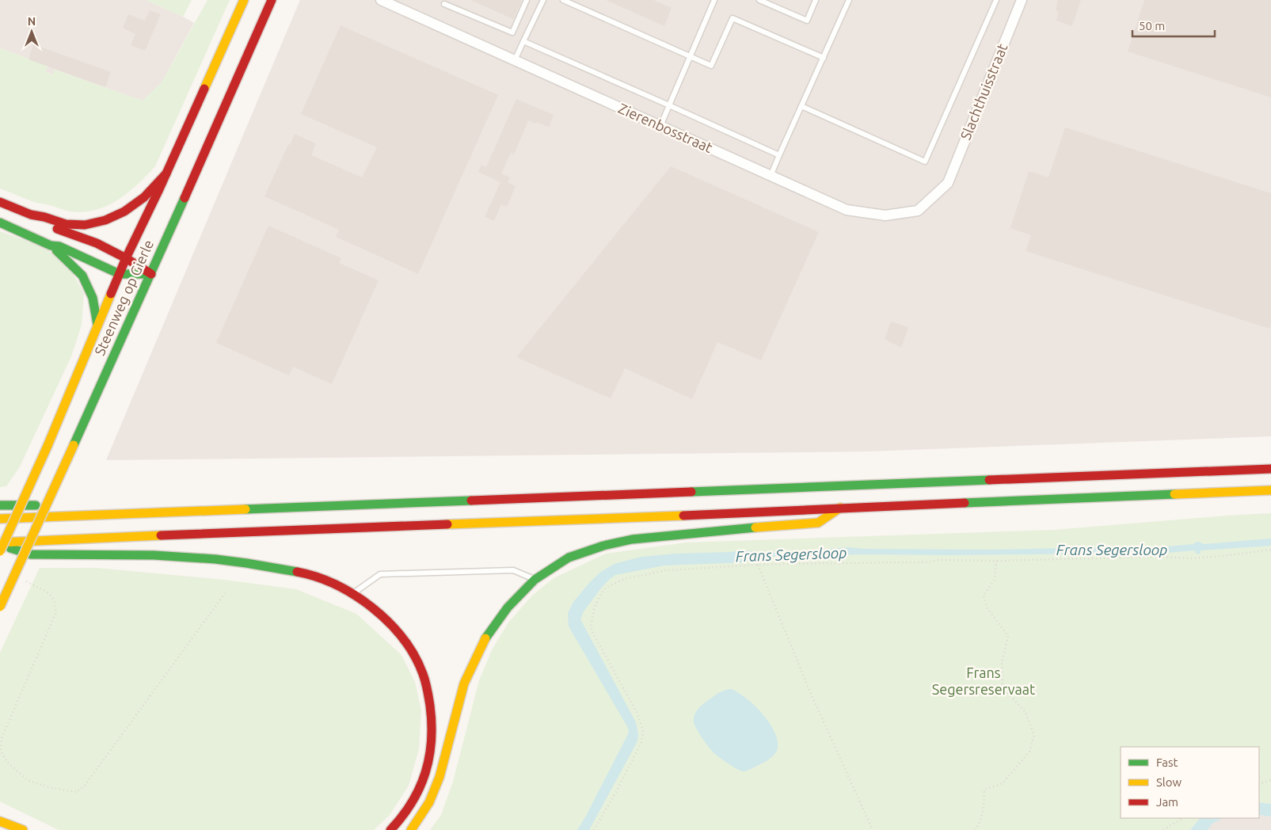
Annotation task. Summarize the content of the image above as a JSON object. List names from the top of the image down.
{
  "streets": {
    "main road": ["Steenweg op Gierle"],
    "street": ["Slachthuisstraat", "Zierenbosstraat"]
  },
  "crossings": [
    ["Slachthuisstraat", "Zierenbosstraat"]
  ],
  "water": ["Frans Segersloop"],
  "parks": ["Frans Segersreservaat"],
  "legend": ["Fast", "Slow", "Jam"],
  "scale_bar": "50 m",
  "north": "top"
}
